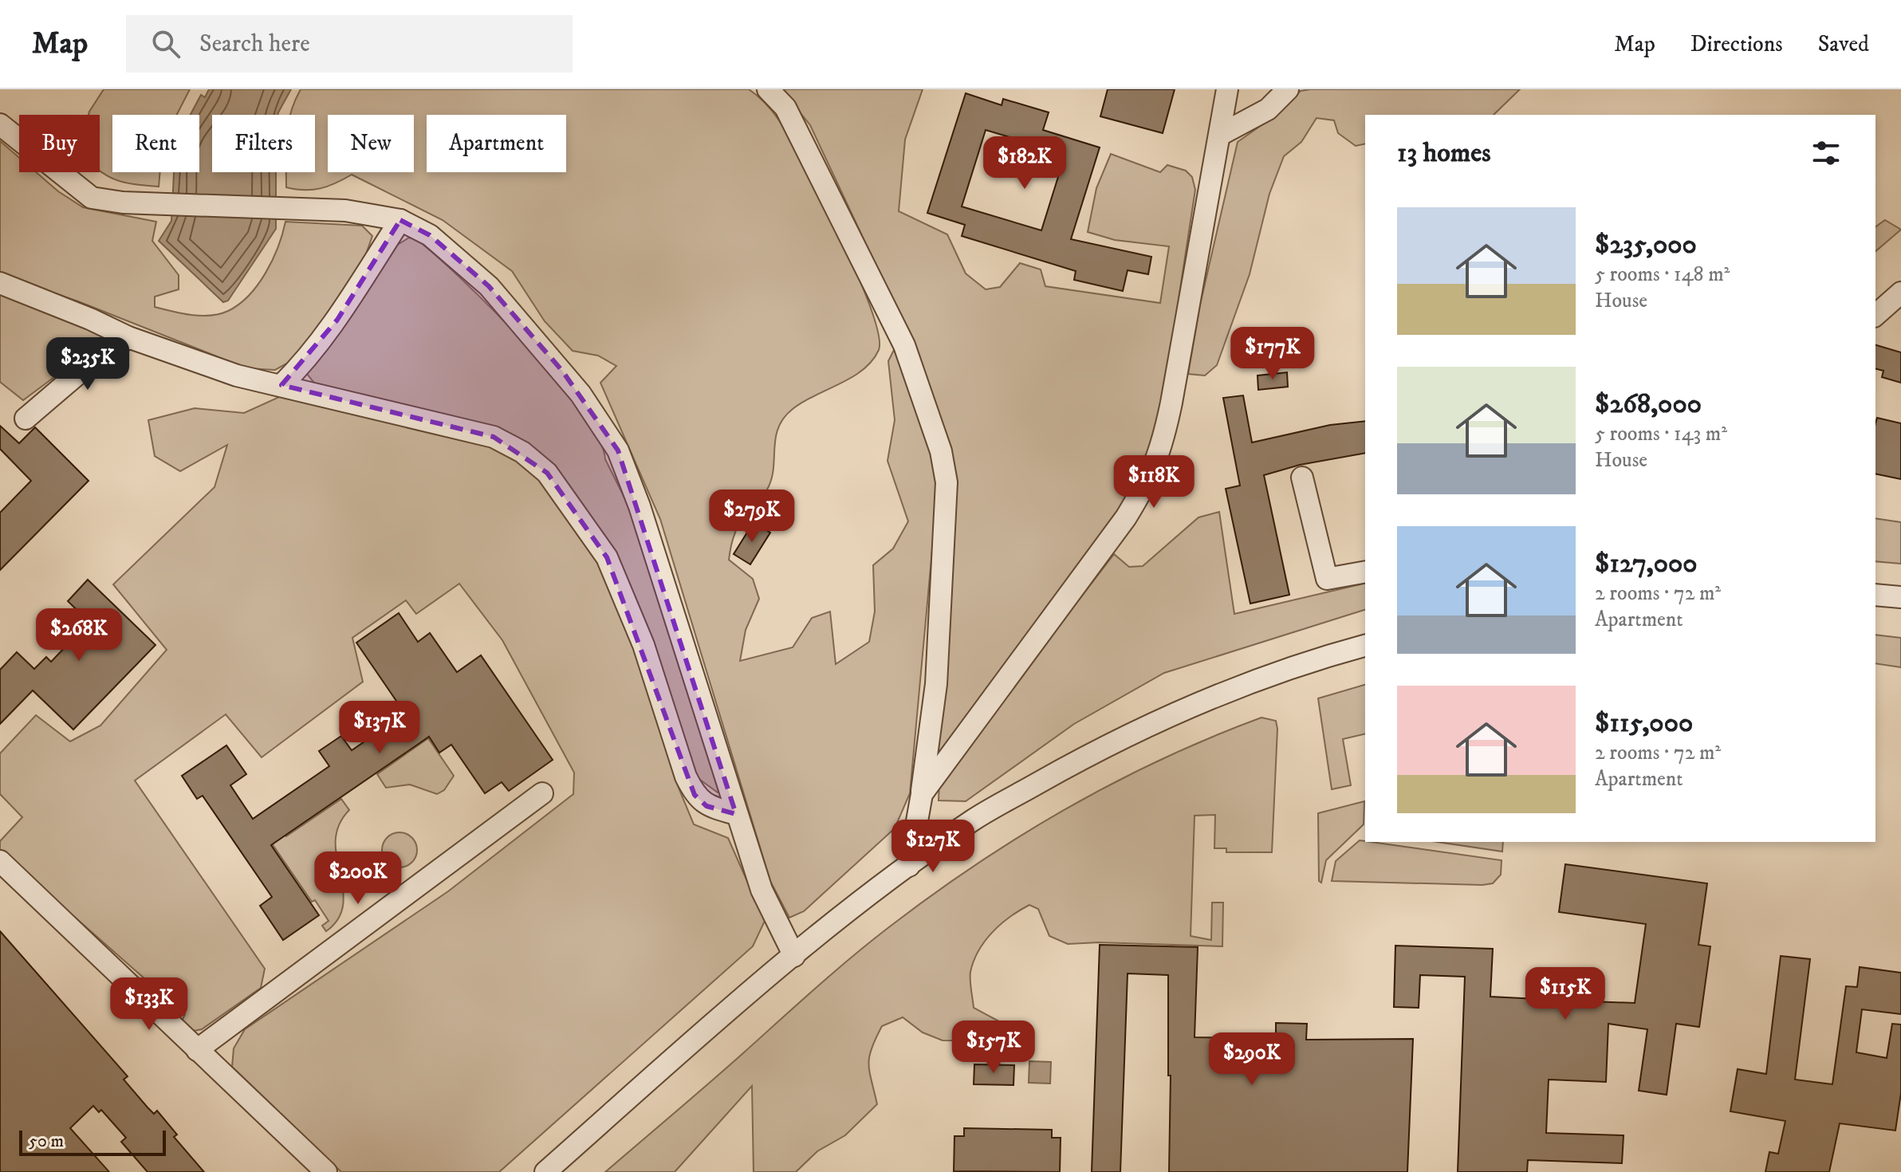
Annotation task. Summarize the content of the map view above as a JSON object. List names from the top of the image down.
{
  "scale_bar": "50 m",
  "page": {
    "header": "Map",
    "search": "Search here",
    "nav": ["Map", "Directions", "Saved"],
    "chip": [
      "Buy",
      "Rent",
      "Filters",
      "New",
      "Apartment"
    ],
    "heading": "13 homes",
    "price": [
      "$182K",
      "$177K",
      "$235K",
      "$118K",
      "$279K",
      "$268K",
      "$137K",
      "$127K",
      "$200K",
      "$115K",
      "$133K",
      "$157K",
      "$290K"
    ],
    "list": [
      {
        "name": "$235,000",
        "note": "5 rooms · 148 m² · House"
      },
      {
        "name": "$268,000",
        "note": "5 rooms · 143 m² · House"
      },
      {
        "name": "$127,000",
        "note": "2 rooms · 72 m² · Apartment"
      },
      {
        "name": "$115,000",
        "note": "2 rooms · 72 m² · Apartment"
      }
    ],
    "scale": "50 m"
  }
}
